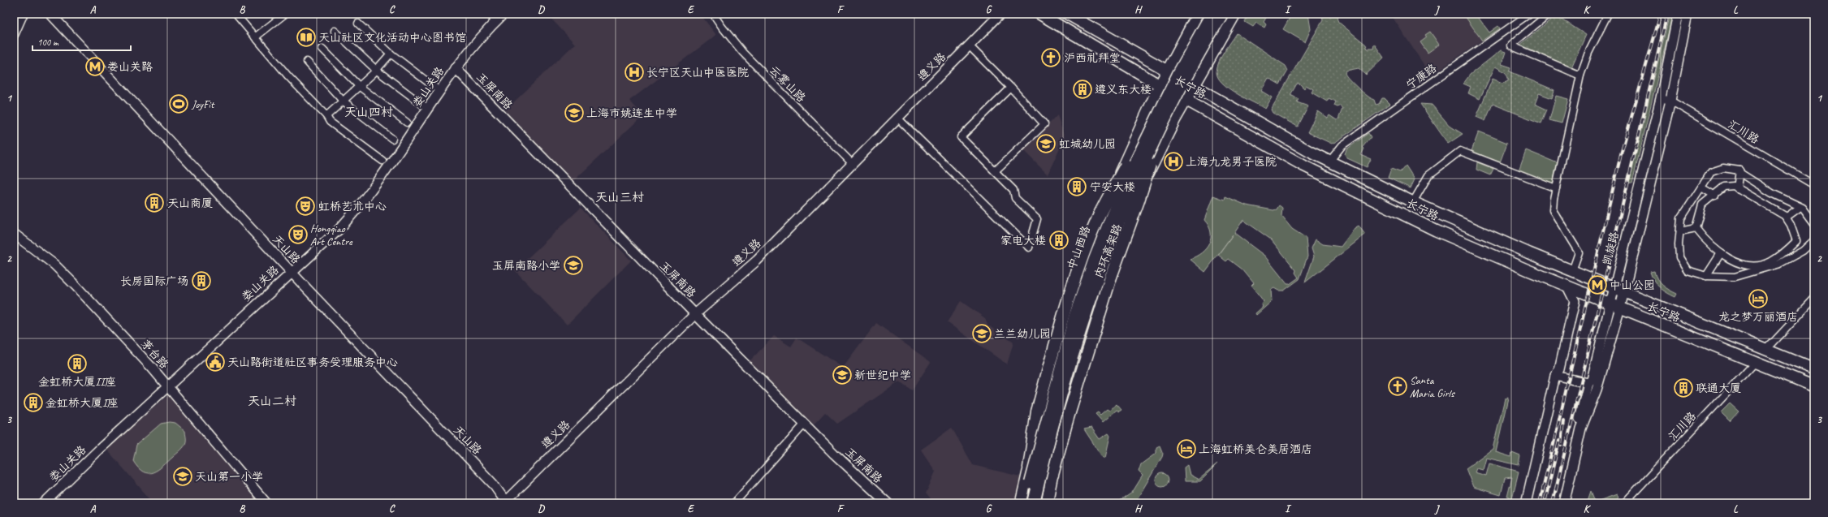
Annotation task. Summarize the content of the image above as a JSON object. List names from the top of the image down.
{
  "streets": {
    "highway": ["内环高架路"],
    "main road": ["长宁路", "中山西路"],
    "street": [
      "遵义路",
      "宁康路",
      "云雾山路",
      "娄山关路",
      "玉屏南路",
      "汇川路",
      "凯旋路",
      "天山路",
      "茅台路"
    ]
  },
  "crossings": [
    ["遵义路", "云雾山路"],
    ["遵义路", "玉屏南路"],
    ["遵义路", "天山路"],
    ["宁康路", "长宁路"],
    ["娄山关路", "玉屏南路"],
    ["娄山关路", "天山路"],
    ["娄山关路", "茅台路"],
    ["长宁路", "汇川路"],
    ["长宁路", "中山西路"],
    ["长宁路", "凯旋路"],
    ["汇川路", "凯旋路"]
  ],
  "districts": ["天山四村", "天山三村", "天山二村"],
  "places": {
    "library": ["天山社区文化活动中心图书馆"],
    "church": ["沪西礼拜堂", "Santa Maria Girls"],
    "metro station": ["娄山关路", "中山公园"],
    "hospital": ["长宁区天山中医医院", "上海九龙男子医院"],
    "building": [
      "遵义东大楼",
      "宁安大楼",
      "天山商厦",
      "家电大楼",
      "长房国际广场",
      "金虹桥大厦II座",
      "联通大厦",
      "金虹桥大厦I座"
    ],
    "sports": ["JoyFit"],
    "school or university": [
      "上海市姚连生中学",
      "虹城幼儿园",
      "玉屏南路小学",
      "兰兰幼儿园",
      "新世纪中学",
      "天山第一小学"
    ],
    "theatre": ["虹桥艺术中心", "Hongqiao Art Centre"],
    "hotel": ["龙之梦万丽酒店", "上海虹桥美仑美居酒店"],
    "public building": ["天山路街道社区事务受理服务中心"]
  },
  "scale_bar": "100 m",
  "grid": {
    "columns": [
      "A",
      "B",
      "C",
      "D",
      "E",
      "F",
      "G",
      "H",
      "I",
      "J",
      "K",
      "L"
    ],
    "rows": ["1", "2", "3"]
  }
}
